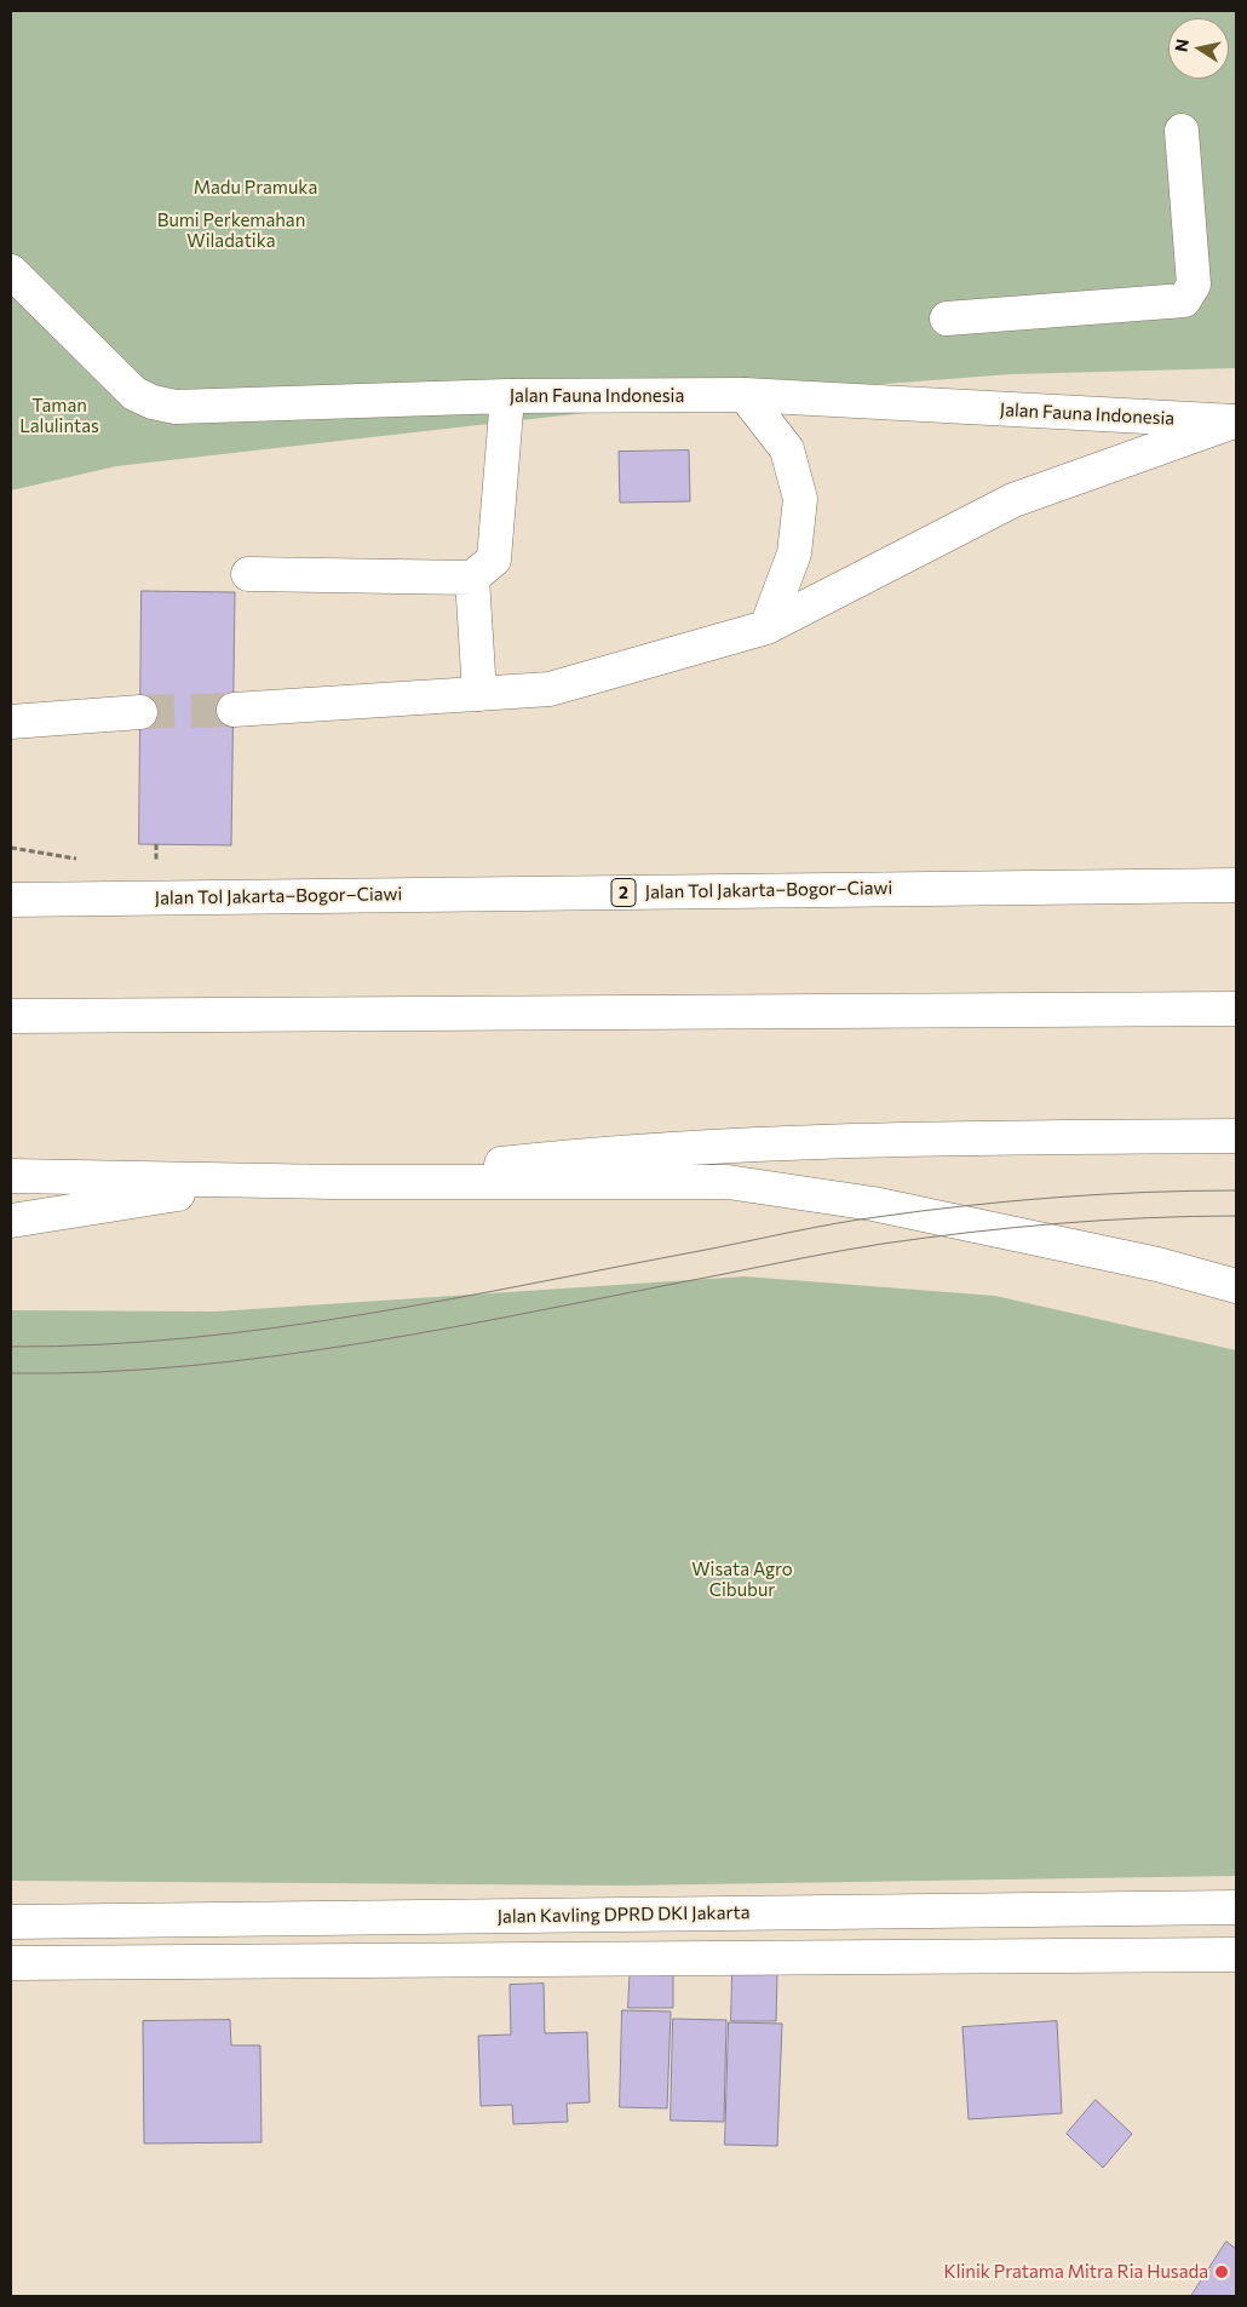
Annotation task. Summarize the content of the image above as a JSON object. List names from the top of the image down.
{
  "streets": {
    "main road": [
      "Jalan Fauna Indonesia",
      "Jalan Tol Jakarta–Bogor–Ciawi",
      "2",
      "Jalan Kavling DPRD DKI Jakarta"
    ]
  },
  "parks": [
    "Madu Pramuka",
    "Bumi Perkemahan Wiladatika",
    "Taman Lalulintas",
    "Wisata Agro Cibubur"
  ],
  "places": ["Klinik Pratama Mitra Ria Husada"],
  "north": "left"
}
